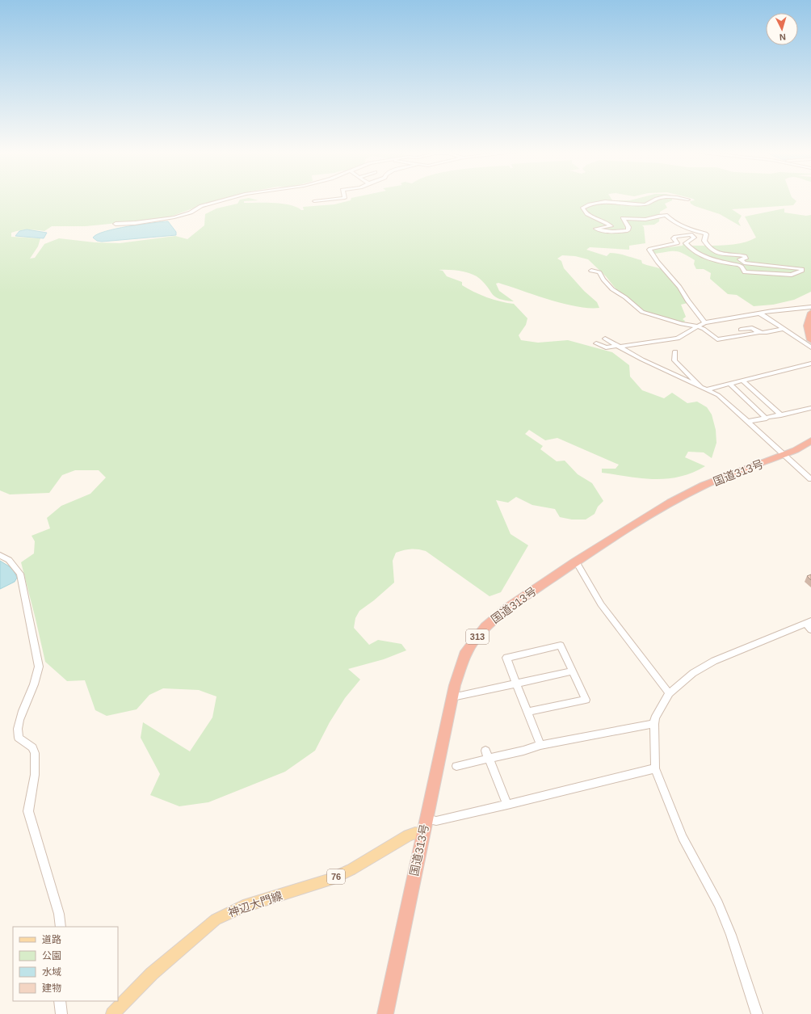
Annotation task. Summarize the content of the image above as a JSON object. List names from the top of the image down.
{
  "streets": {
    "highway": ["国道313号", "313"],
    "main road": ["76", "神辺大門線"]
  },
  "crossings": [
    ["国道313号", "神辺大門線"]
  ],
  "legend": [
    "道路",
    "公園",
    "水域",
    "建物"
  ],
  "north": "bottom"
}
